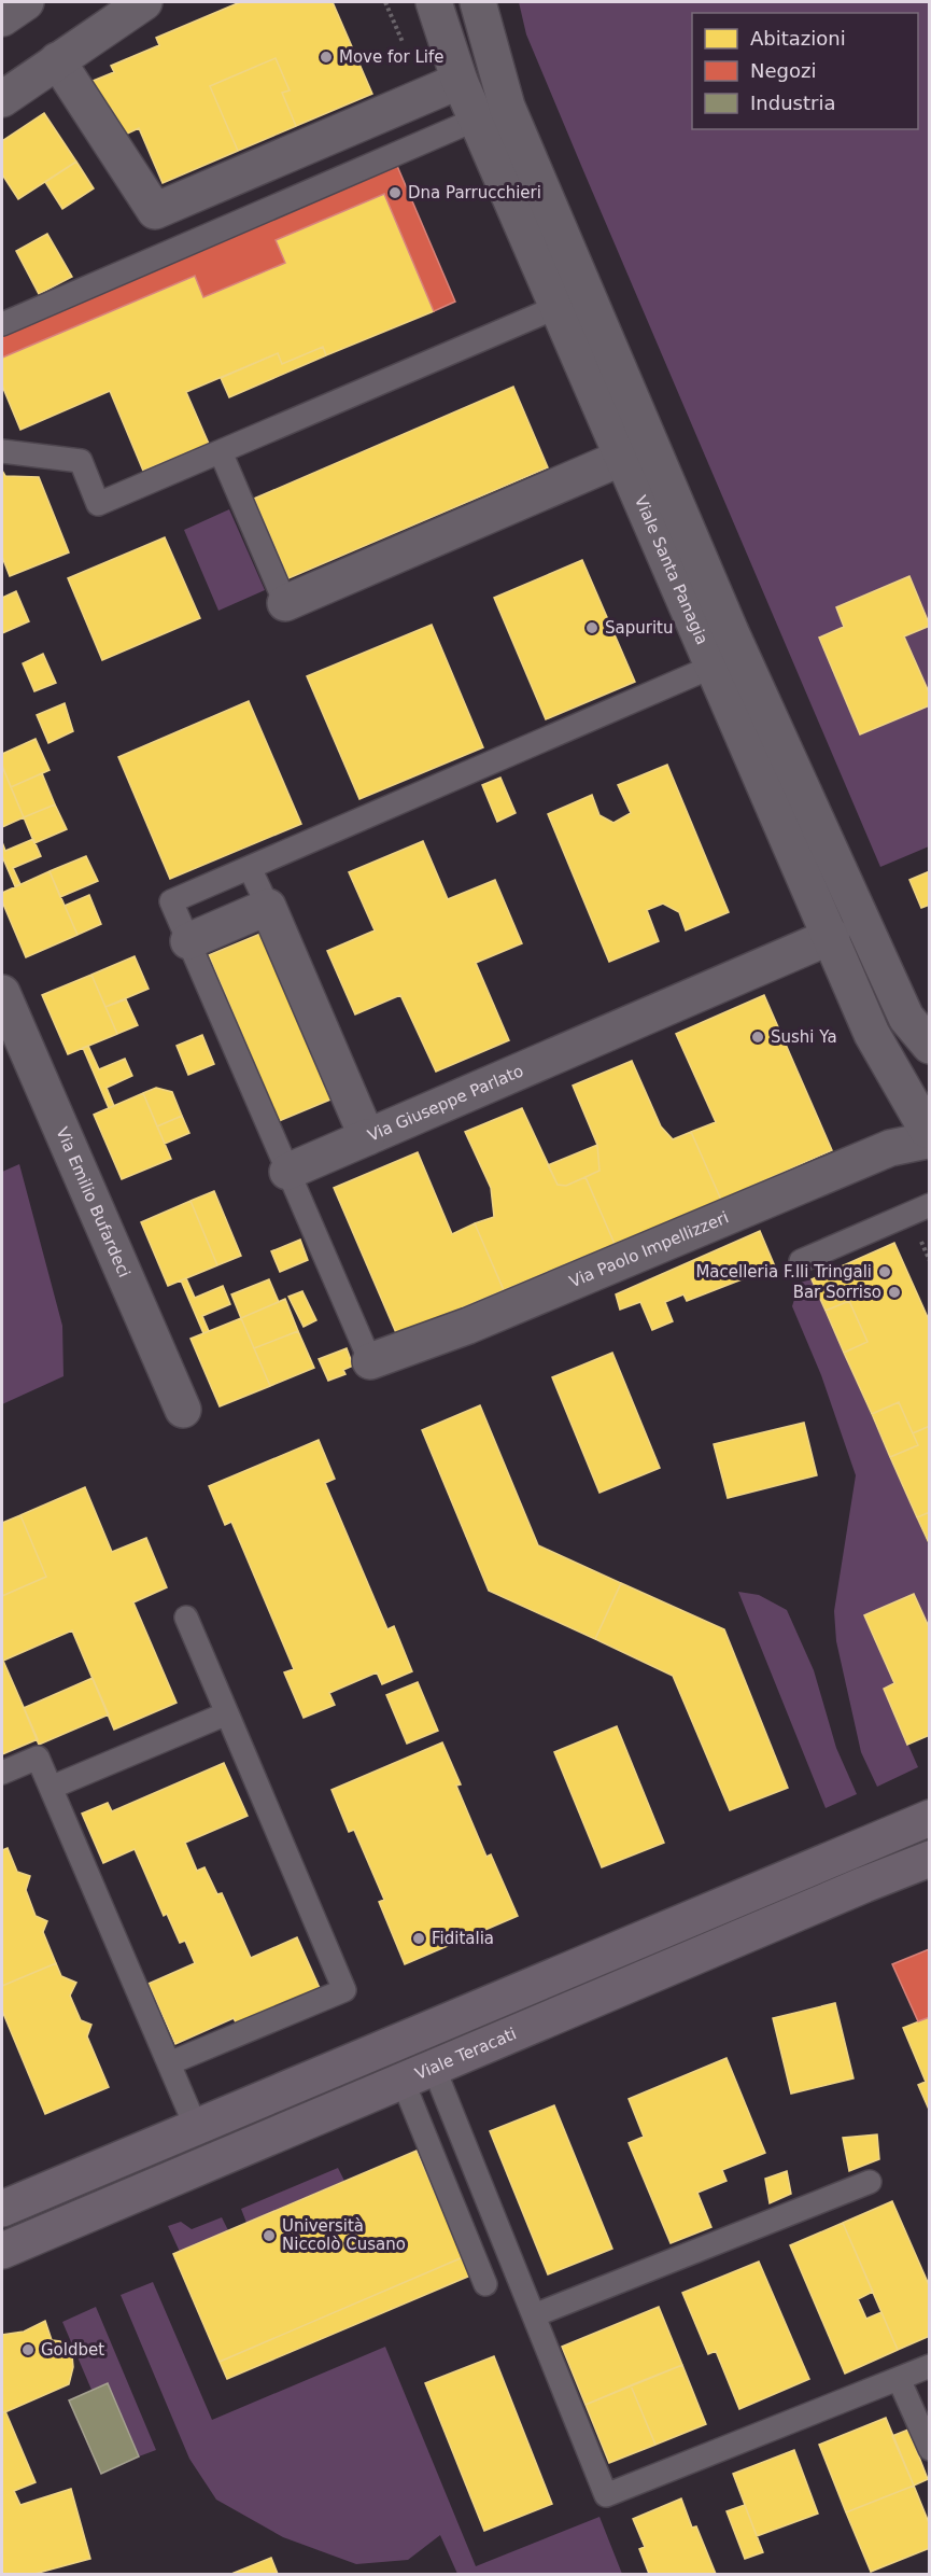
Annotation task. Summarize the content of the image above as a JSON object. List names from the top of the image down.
{
  "streets": {
    "main road": ["Viale Teracati"],
    "street": [
      "Viale Santa Panagia",
      "Via Giuseppe Parlato",
      "Via Emilio Bufardeci",
      "Via Paolo Impellizzeri"
    ]
  },
  "crossings": [
    ["Viale Santa Panagia", "Via Giuseppe Parlato"],
    ["Viale Santa Panagia", "Via Paolo Impellizzeri"]
  ],
  "places": [
    "Move for Life",
    "Dna Parrucchieri",
    "Sapuritu",
    "Sushi Ya",
    "Macelleria F.lli Tringali",
    "Bar Sorriso",
    "Fiditalia",
    "Università Niccolò Cusano",
    "Goldbet"
  ],
  "legend": ["Abitazioni", "Negozi", "Industria"]
}
